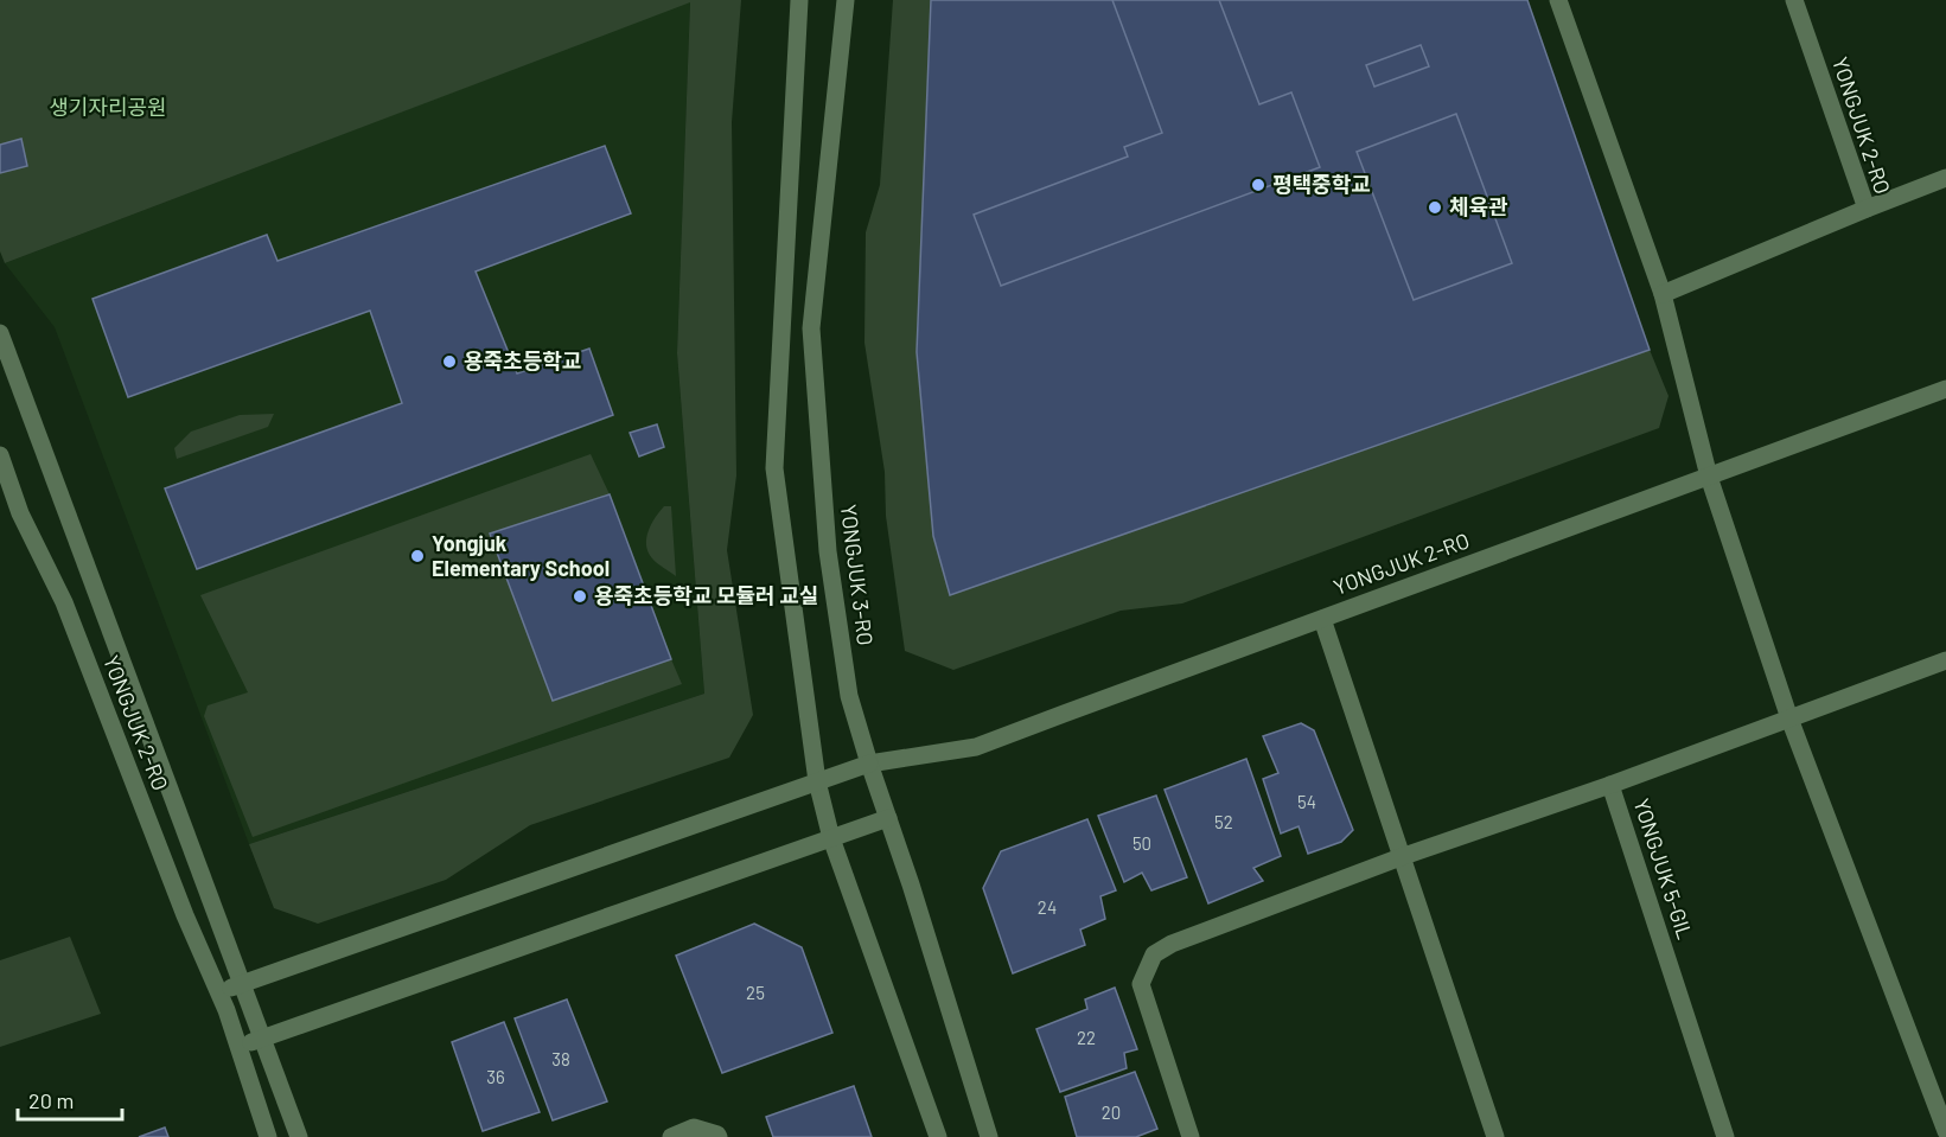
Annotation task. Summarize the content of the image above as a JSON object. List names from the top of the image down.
{
  "streets": {
    "street": ["YONGJUK 2-RO", "YONGJUK 3-RO", "YONGJUK 5-GIL"]
  },
  "crossings": [
    ["YONGJUK 2-RO", "YONGJUK 3-RO"]
  ],
  "parks": ["생기자리공원"],
  "places": [
    "평택중학교",
    "체육관",
    "용죽초등학교",
    "Yongjuk Elementary School",
    "용죽초등학교 모듈러 교실"
  ],
  "house_numbers": [
    "54",
    "52",
    "50",
    "24",
    "25",
    "22",
    "38",
    "36",
    "20"
  ],
  "scale_bar": "20 m"
}
